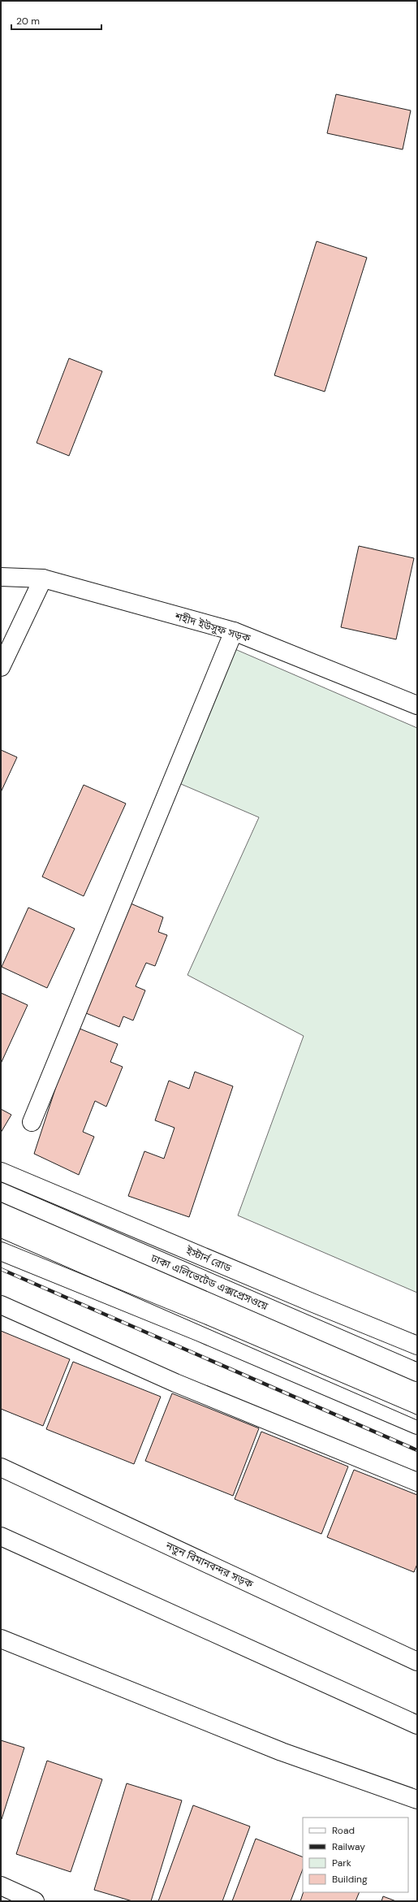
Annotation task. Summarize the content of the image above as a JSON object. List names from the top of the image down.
{
  "streets": {
    "main road": [
      "শহীদ ইউসুফ সড়ক",
      "ইস্টার্ন রোড",
      "ঢাকা এলিভেটেড এক্সপ্রেসওয়ে",
      "নতুন বিমানবন্দর সড়ক"
    ]
  },
  "legend": [
    "Road",
    "Railway",
    "Park",
    "Building"
  ],
  "scale_bar": "20 m"
}
